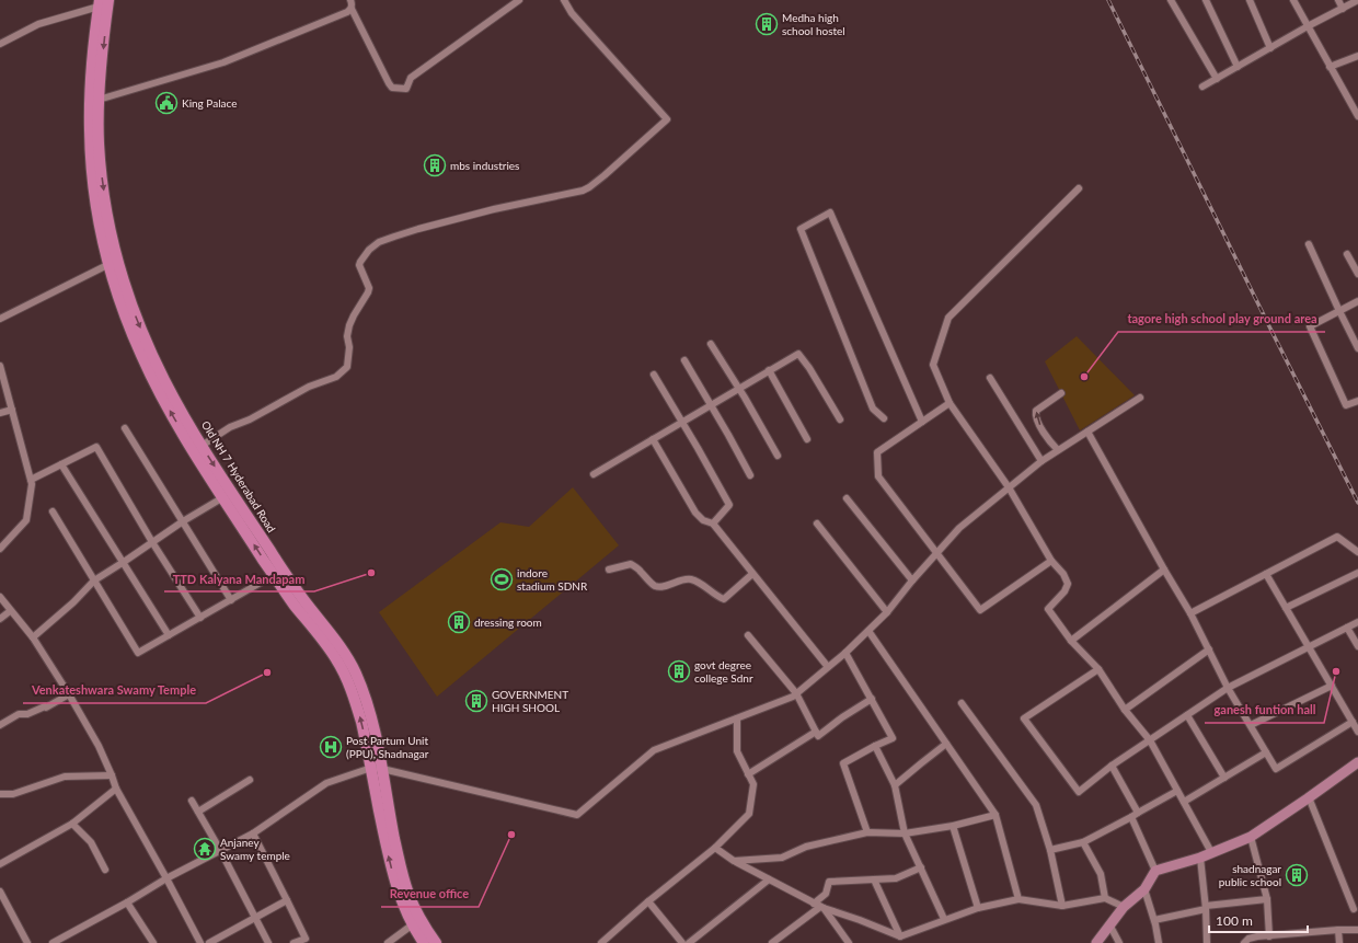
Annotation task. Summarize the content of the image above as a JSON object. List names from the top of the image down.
{
  "streets": {
    "main road": ["Old NH 7 Hyderabad Road"]
  },
  "places": {
    "building": [
      "Medha high school hostel",
      "mbs industries",
      "dressing room",
      "govt degree college Sdnr",
      "GOVERNMENT HIGH SHOOL",
      "shadnagar public school"
    ],
    "public building": ["King Palace"],
    "other": [
      "tagore high school play ground area",
      "TTD Kalyana Mandapam",
      "ganesh funtion hall",
      "Venkateshwara Swamy Temple",
      "Revenue office"
    ],
    "sports": ["indore stadium SDNR"],
    "hospital": ["Post Partum Unit (PPU), Shadnagar"],
    "temple": ["Anjaney Swamy temple"]
  },
  "scale_bar": "100 m"
}
